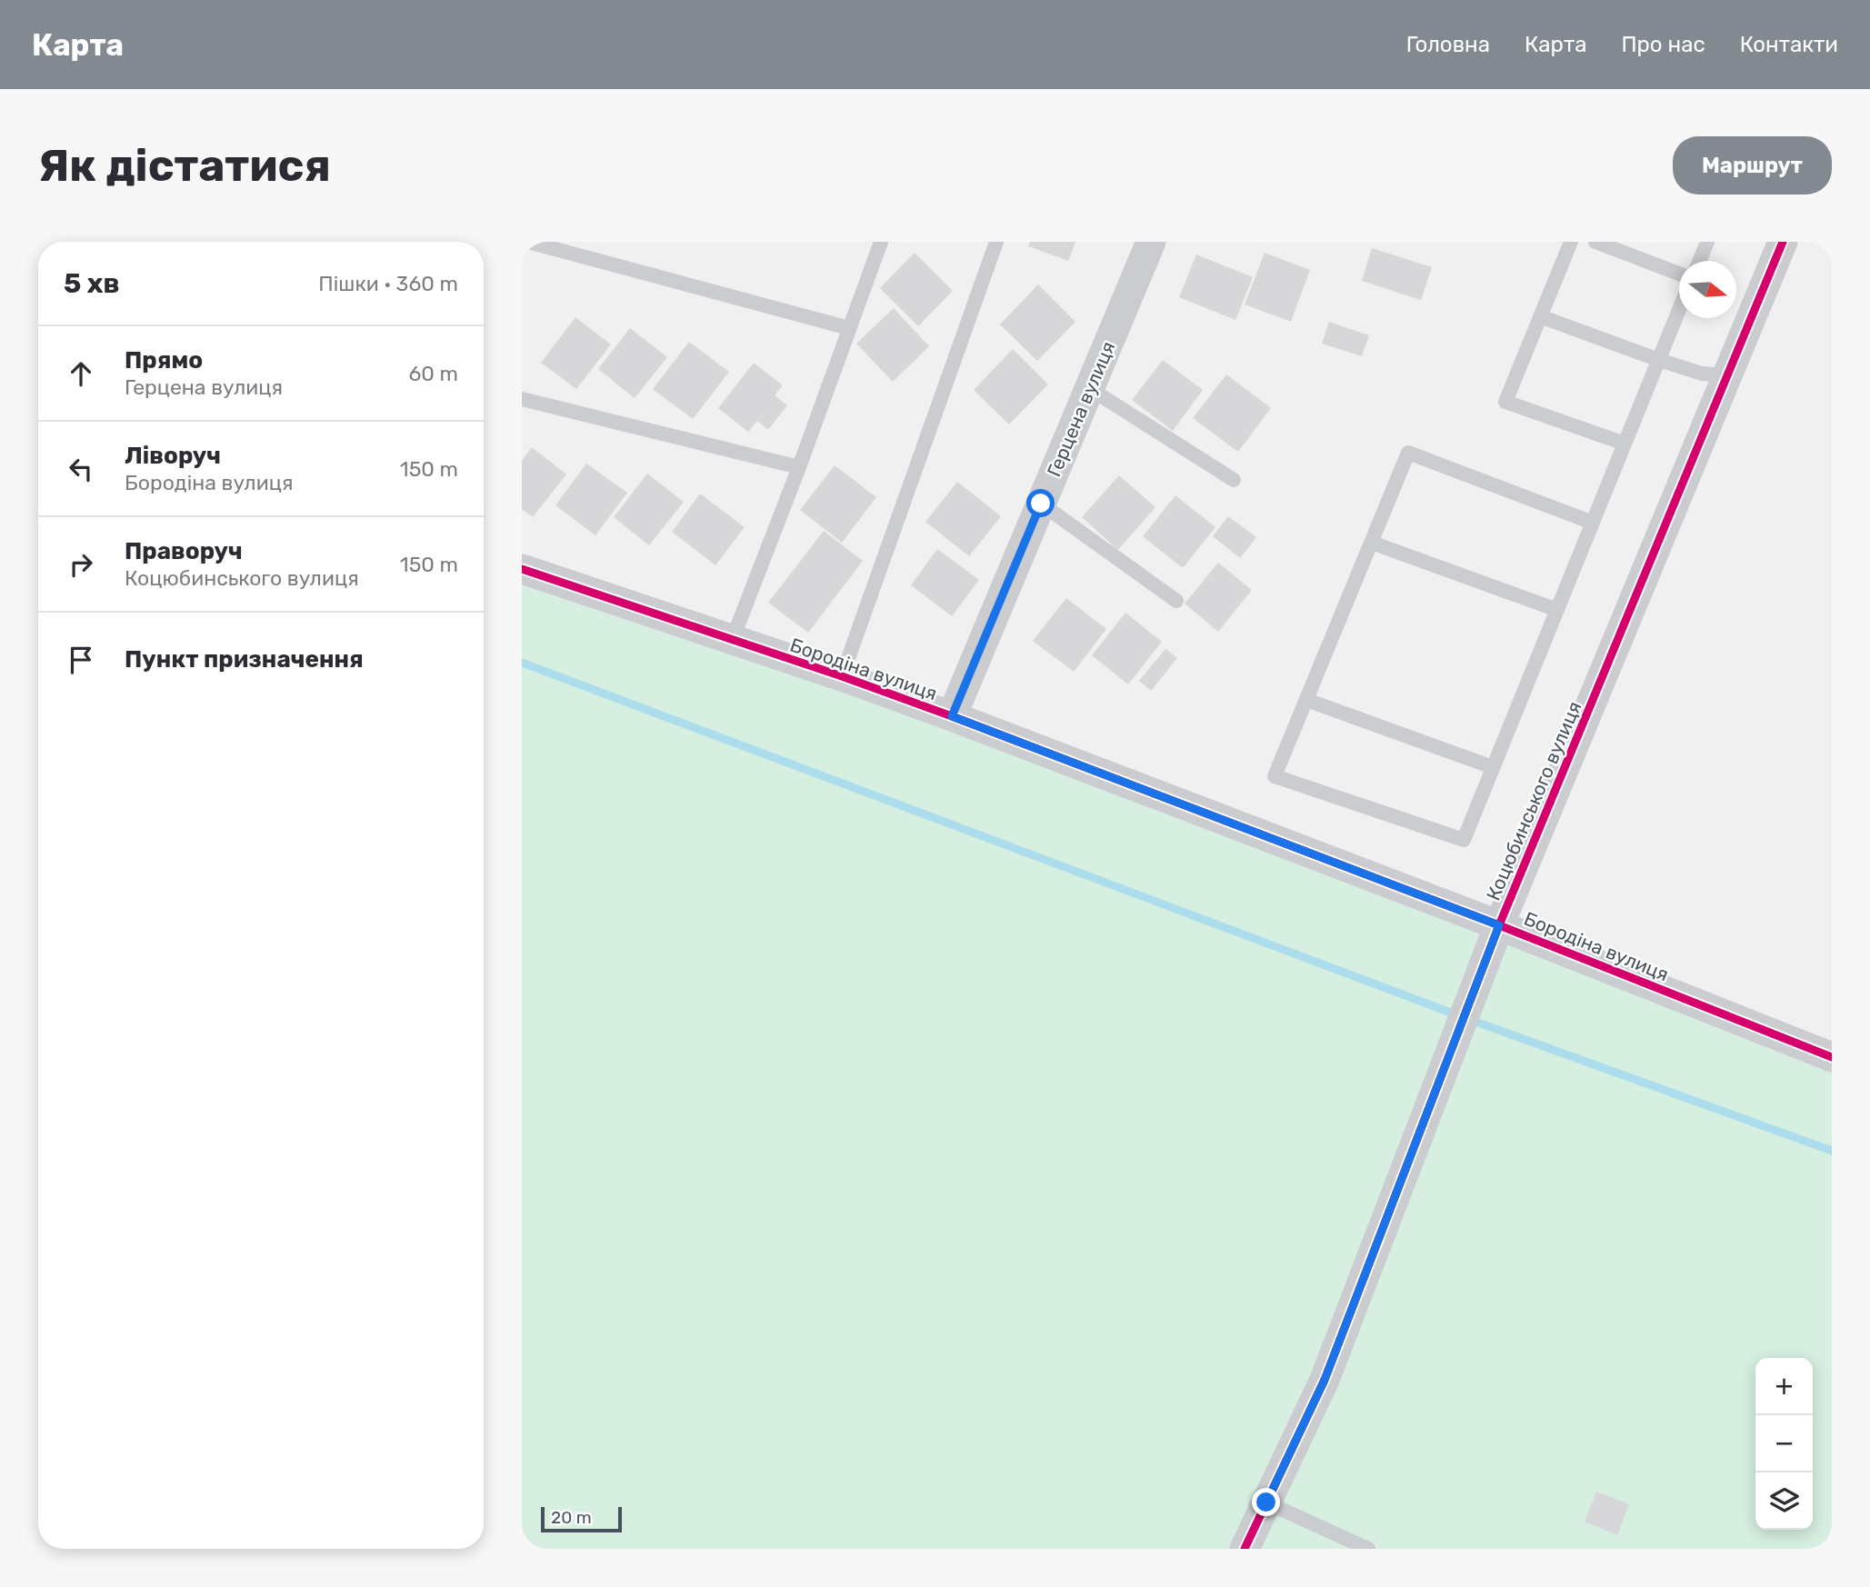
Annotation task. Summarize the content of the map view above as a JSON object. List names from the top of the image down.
{
  "streets": {
    "street": ["Герцена вулиця", "Бородіна вулиця", "Коцюбинського вулиця"]
  },
  "crossings": [
    ["Герцена вулиця", "Бородіна вулиця"],
    ["Бородіна вулиця", "Коцюбинського вулиця"]
  ],
  "scale_bar": "20 m",
  "north": "right",
  "page": {
    "header": "Карта",
    "nav": [
      "Головна",
      "Карта",
      "Про нас",
      "Контакти"
    ],
    "buttons": "Маршрут",
    "title": "Як дістатися",
    "heading": ["5 хв", "Пішки · 360 m"],
    "list": [
      ["Прямо", "Герцена вулиця", "60 m"],
      ["Ліворуч", "Бородіна вулиця", "150 m"],
      ["Праворуч", "Коцюбинського вулиця", "150 m"],
      "Пункт призначення"
    ],
    "map_buttons": ["+", "−"],
    "scale": "20 m"
  }
}
